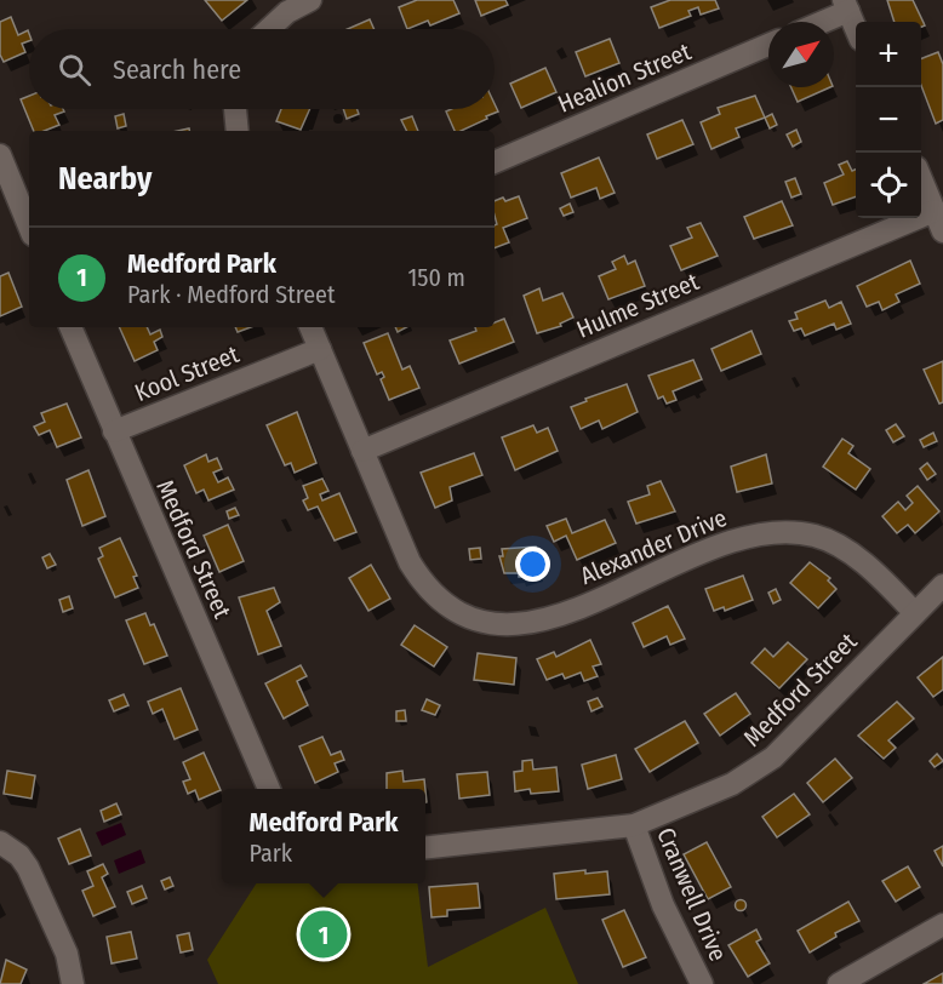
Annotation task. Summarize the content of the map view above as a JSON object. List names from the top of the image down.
{
  "streets": {
    "street": [
      "Healion Street",
      "Hulme Street",
      "Kool Street",
      "Alexander Drive",
      "Medford Street",
      "Cranwell Drive"
    ]
  },
  "crossings": [
    ["Hulme Street", "Alexander Drive"],
    ["Kool Street", "Alexander Drive"],
    ["Kool Street", "Medford Street"],
    ["Alexander Drive", "Medford Street"],
    ["Medford Street", "Cranwell Drive"]
  ],
  "north": "top right",
  "page": {
    "map_buttons": ["+", "−"],
    "search": "Search here",
    "heading": "Nearby",
    "list": [
      {
        "mark": "1",
        "name": "Medford Park",
        "note": "Park · Medford Street",
        "value": "150 m"
      }
    ],
    "popup": ["Medford Park", "Park"],
    "pins": "1"
  }
}
